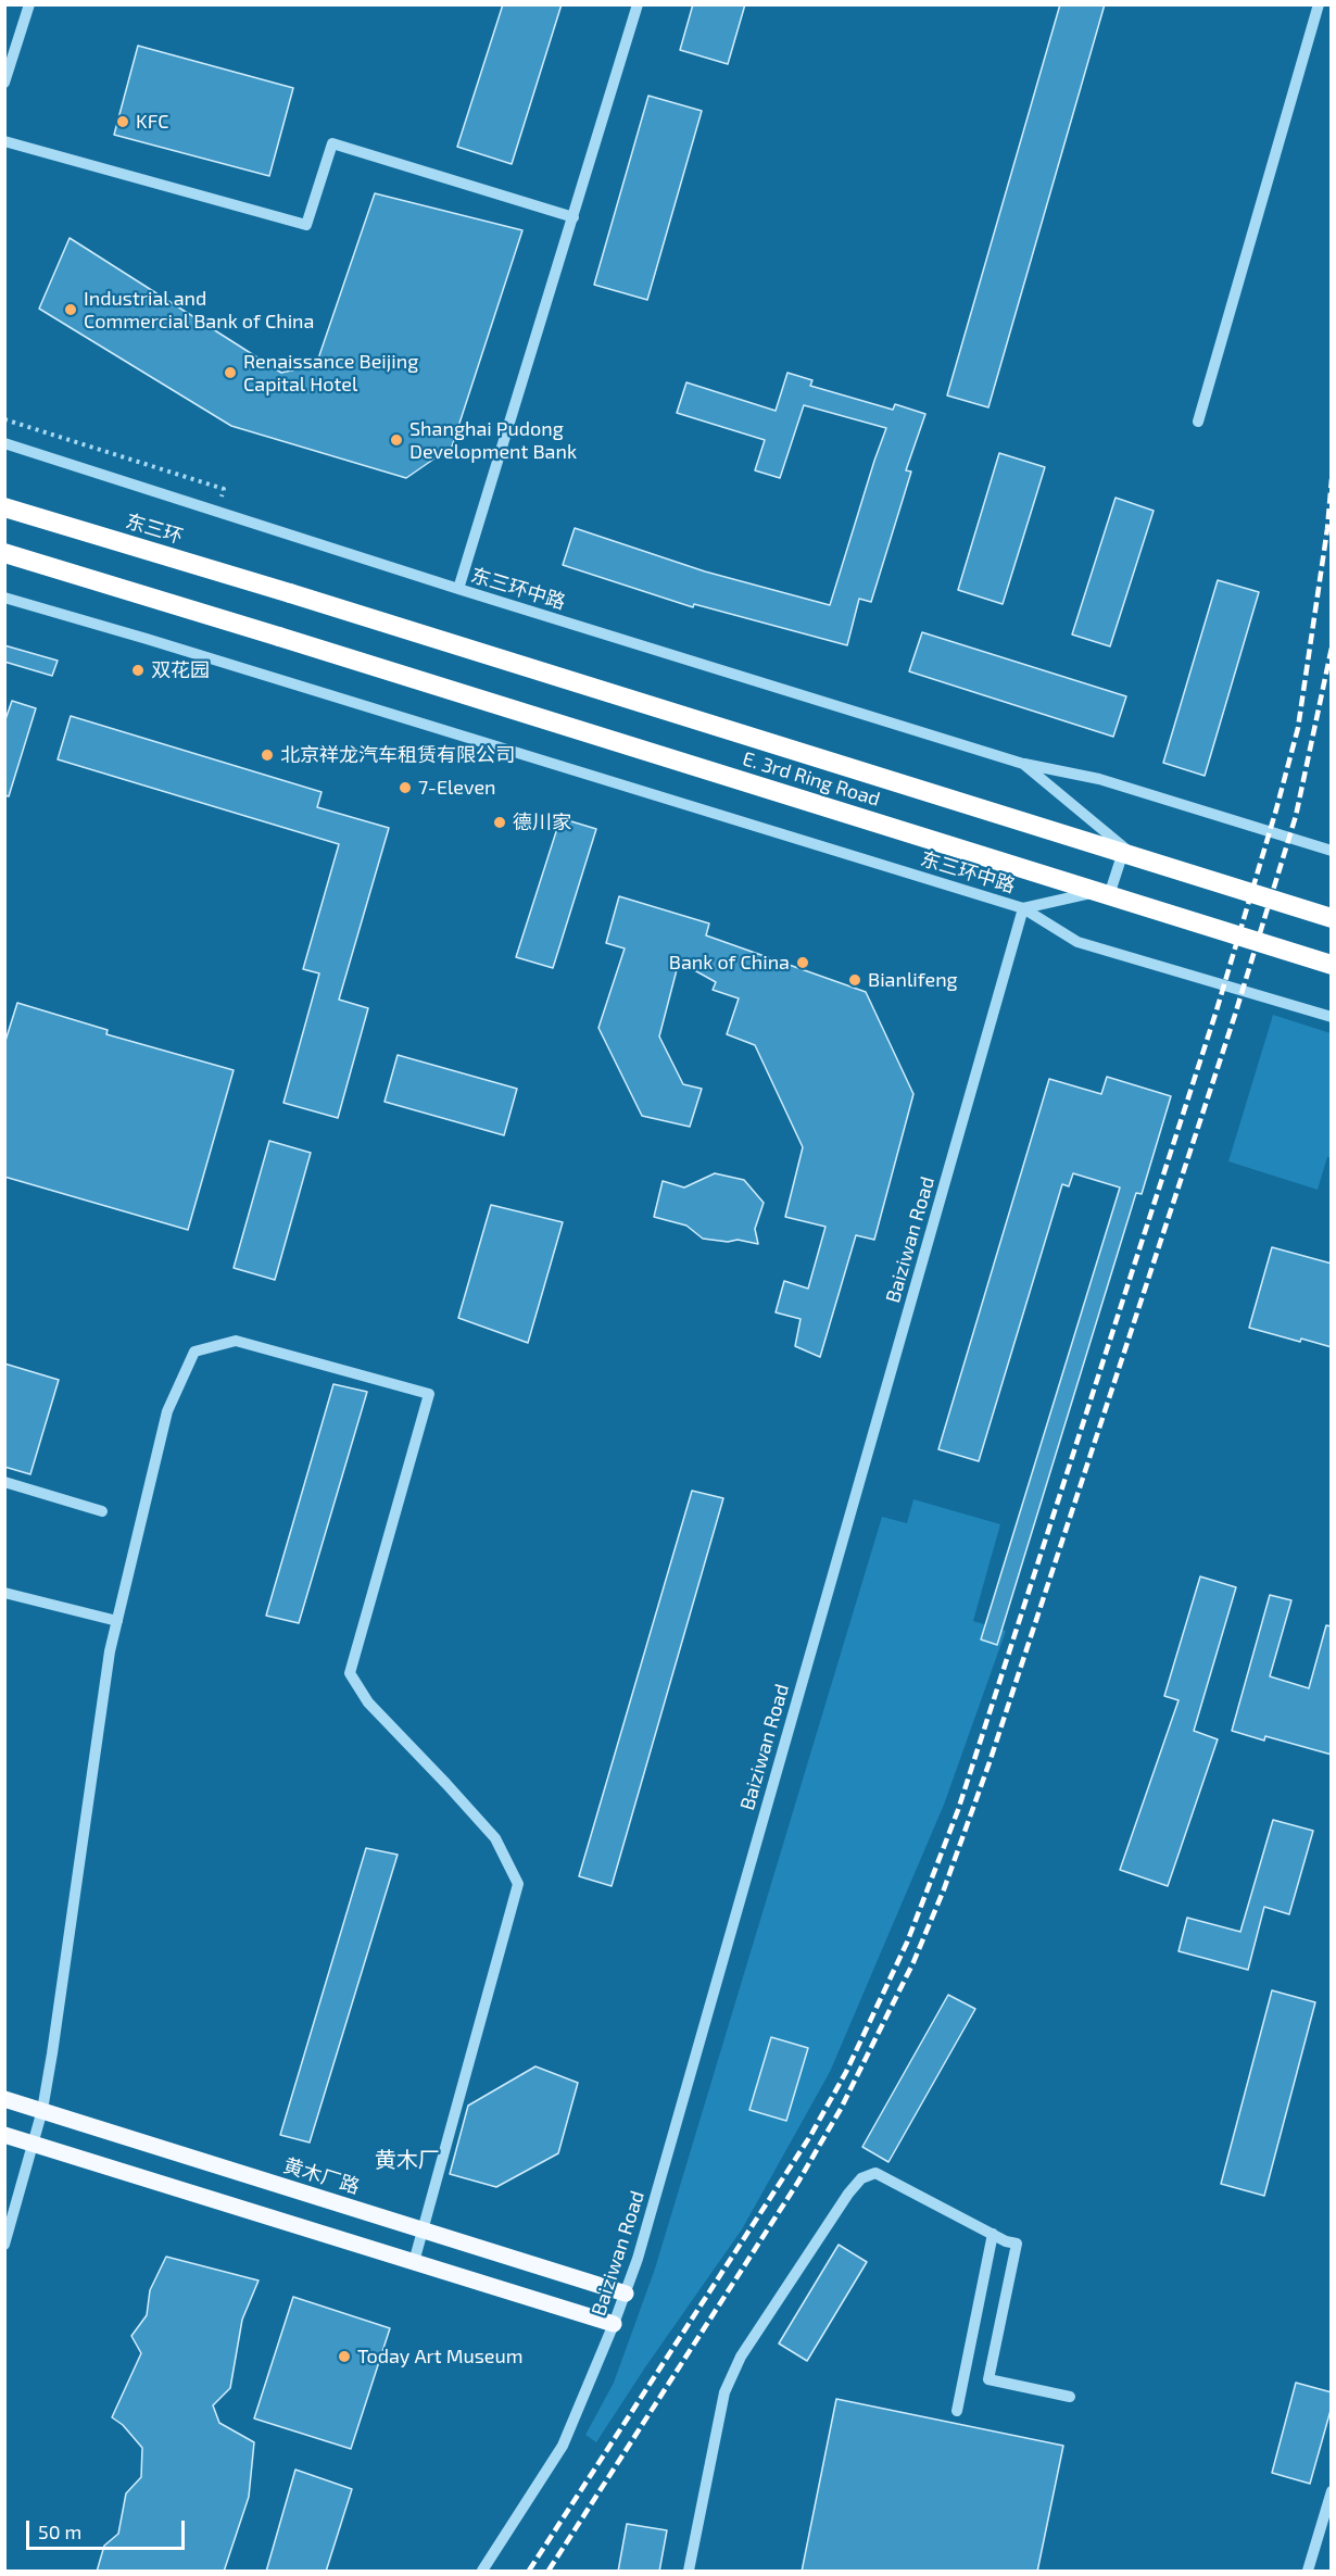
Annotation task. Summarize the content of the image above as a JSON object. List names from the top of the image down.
{
  "streets": {
    "highway": ["东三环", "E. 3rd Ring Road"],
    "main road": ["黄木厂路"],
    "street": ["东三环中路", "Baiziwan Road"]
  },
  "crossings": [
    ["东三环", "E. 3rd Ring Road"],
    ["东三环中路", "Baiziwan Road"],
    ["Baiziwan Road", "黄木厂路"]
  ],
  "districts": ["黄木厂"],
  "places": [
    "KFC",
    "Industrial and Commercial Bank of China",
    "Renaissance Beijing Capital Hotel",
    "Shanghai Pudong Development Bank",
    "双花园",
    "北京祥龙汽车租赁有限公司",
    "7-Eleven",
    "德川家",
    "Bank of China",
    "Bianlifeng",
    "Today Art Museum"
  ],
  "scale_bar": "50 m"
}
